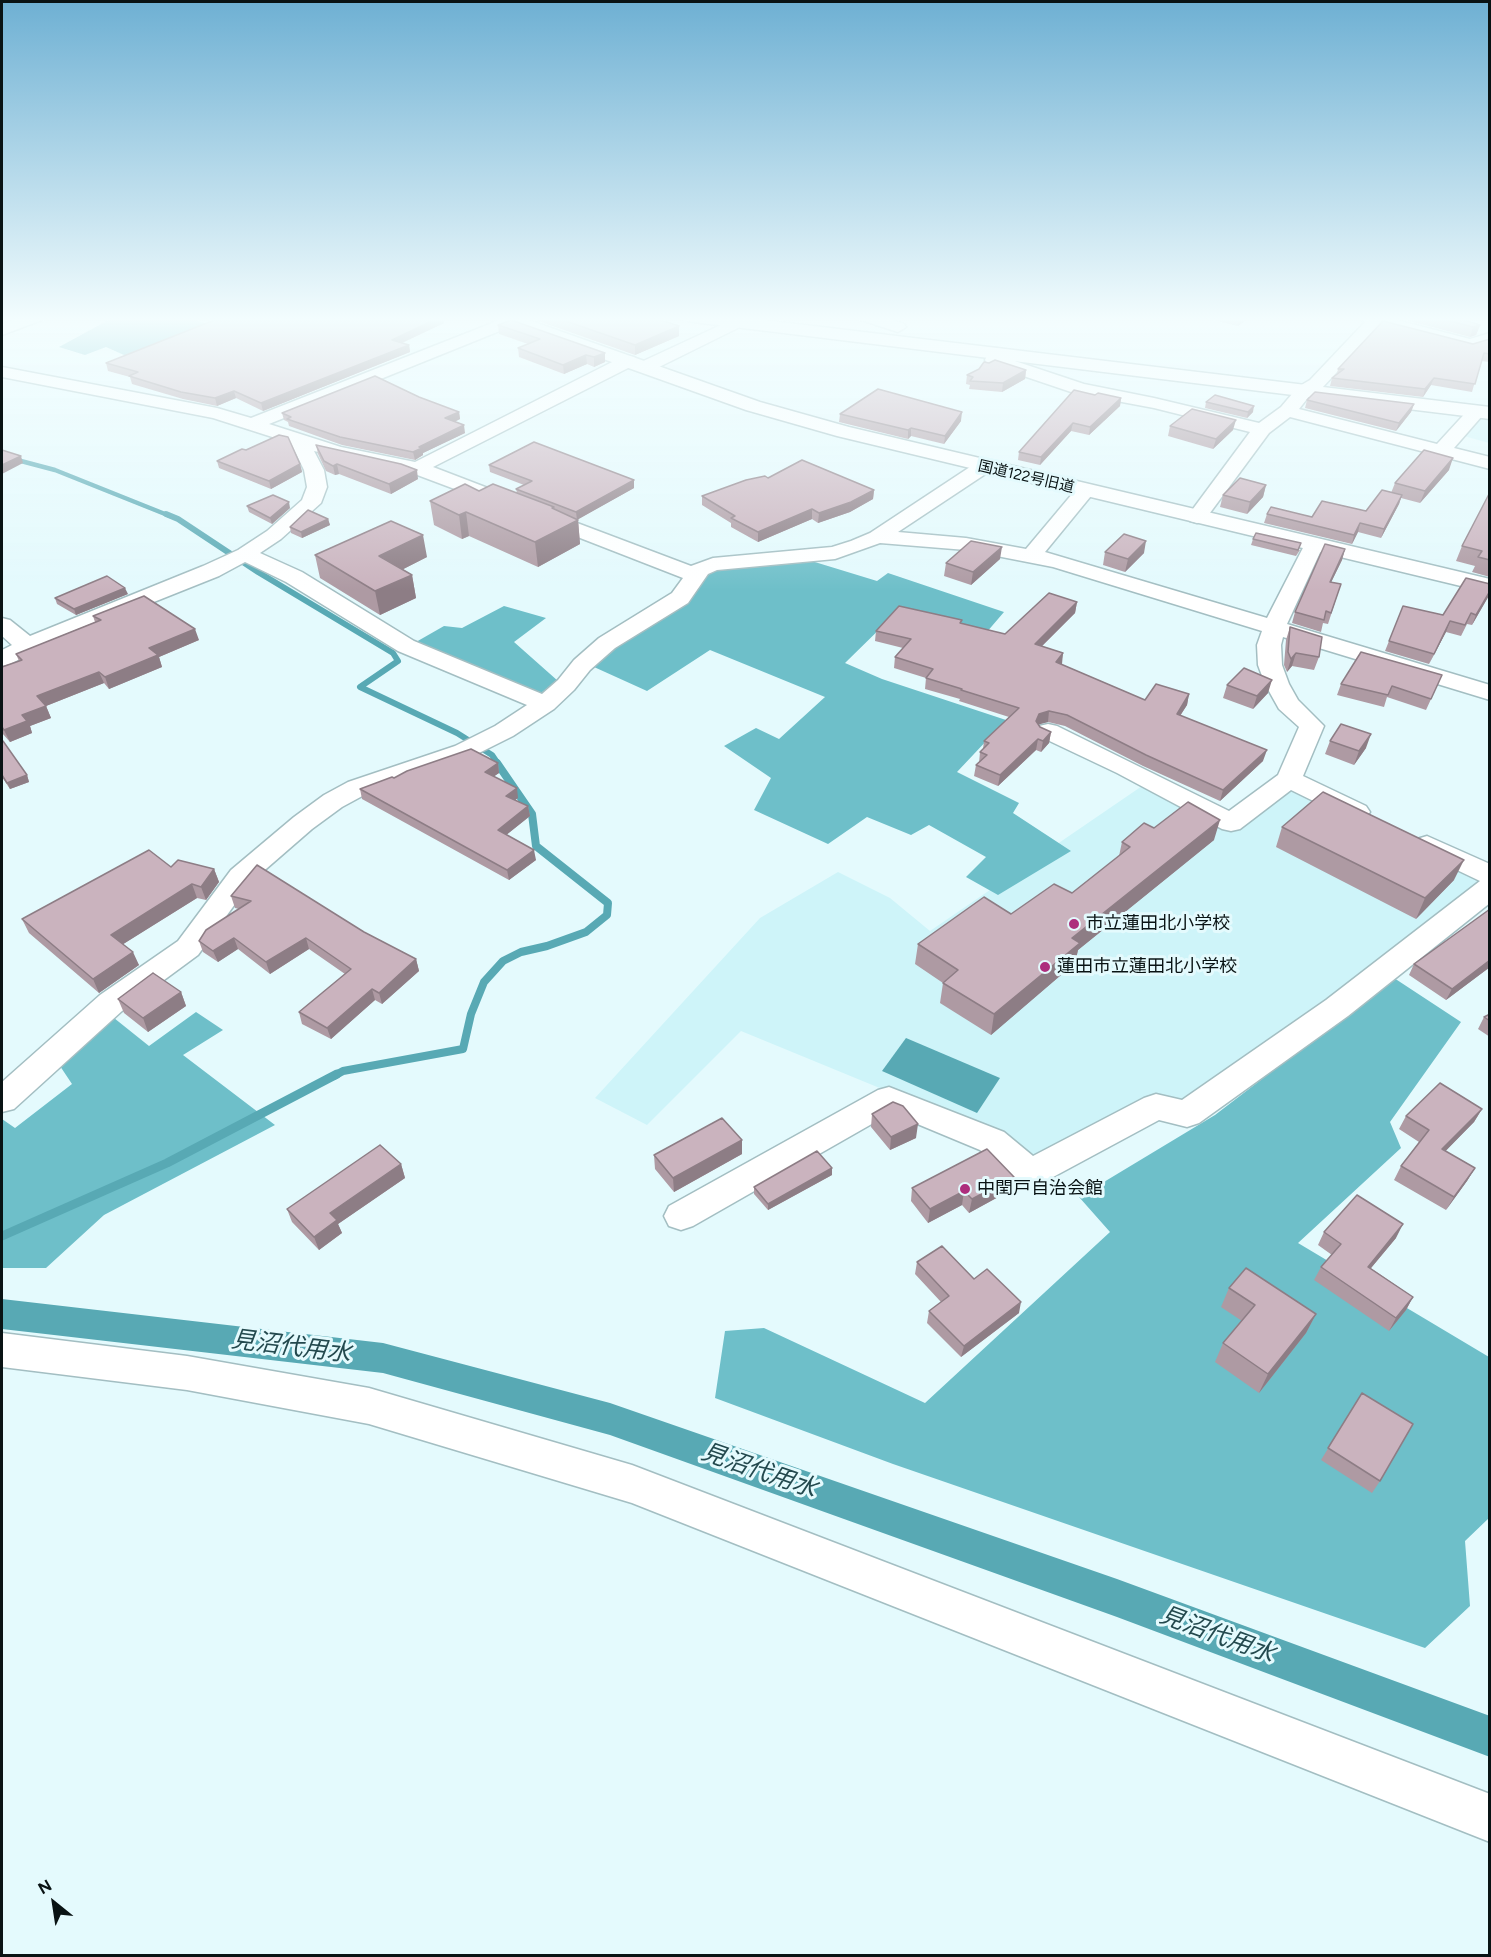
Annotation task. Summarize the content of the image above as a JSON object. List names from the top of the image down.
{
  "streets": {
    "main road": ["国道122号旧道"]
  },
  "water": ["見沼代用水"],
  "places": ["市立蓮田北小学校", "蓮田市立蓮田北小学校", "中閏戸自治会館"],
  "north": "top left"
}
